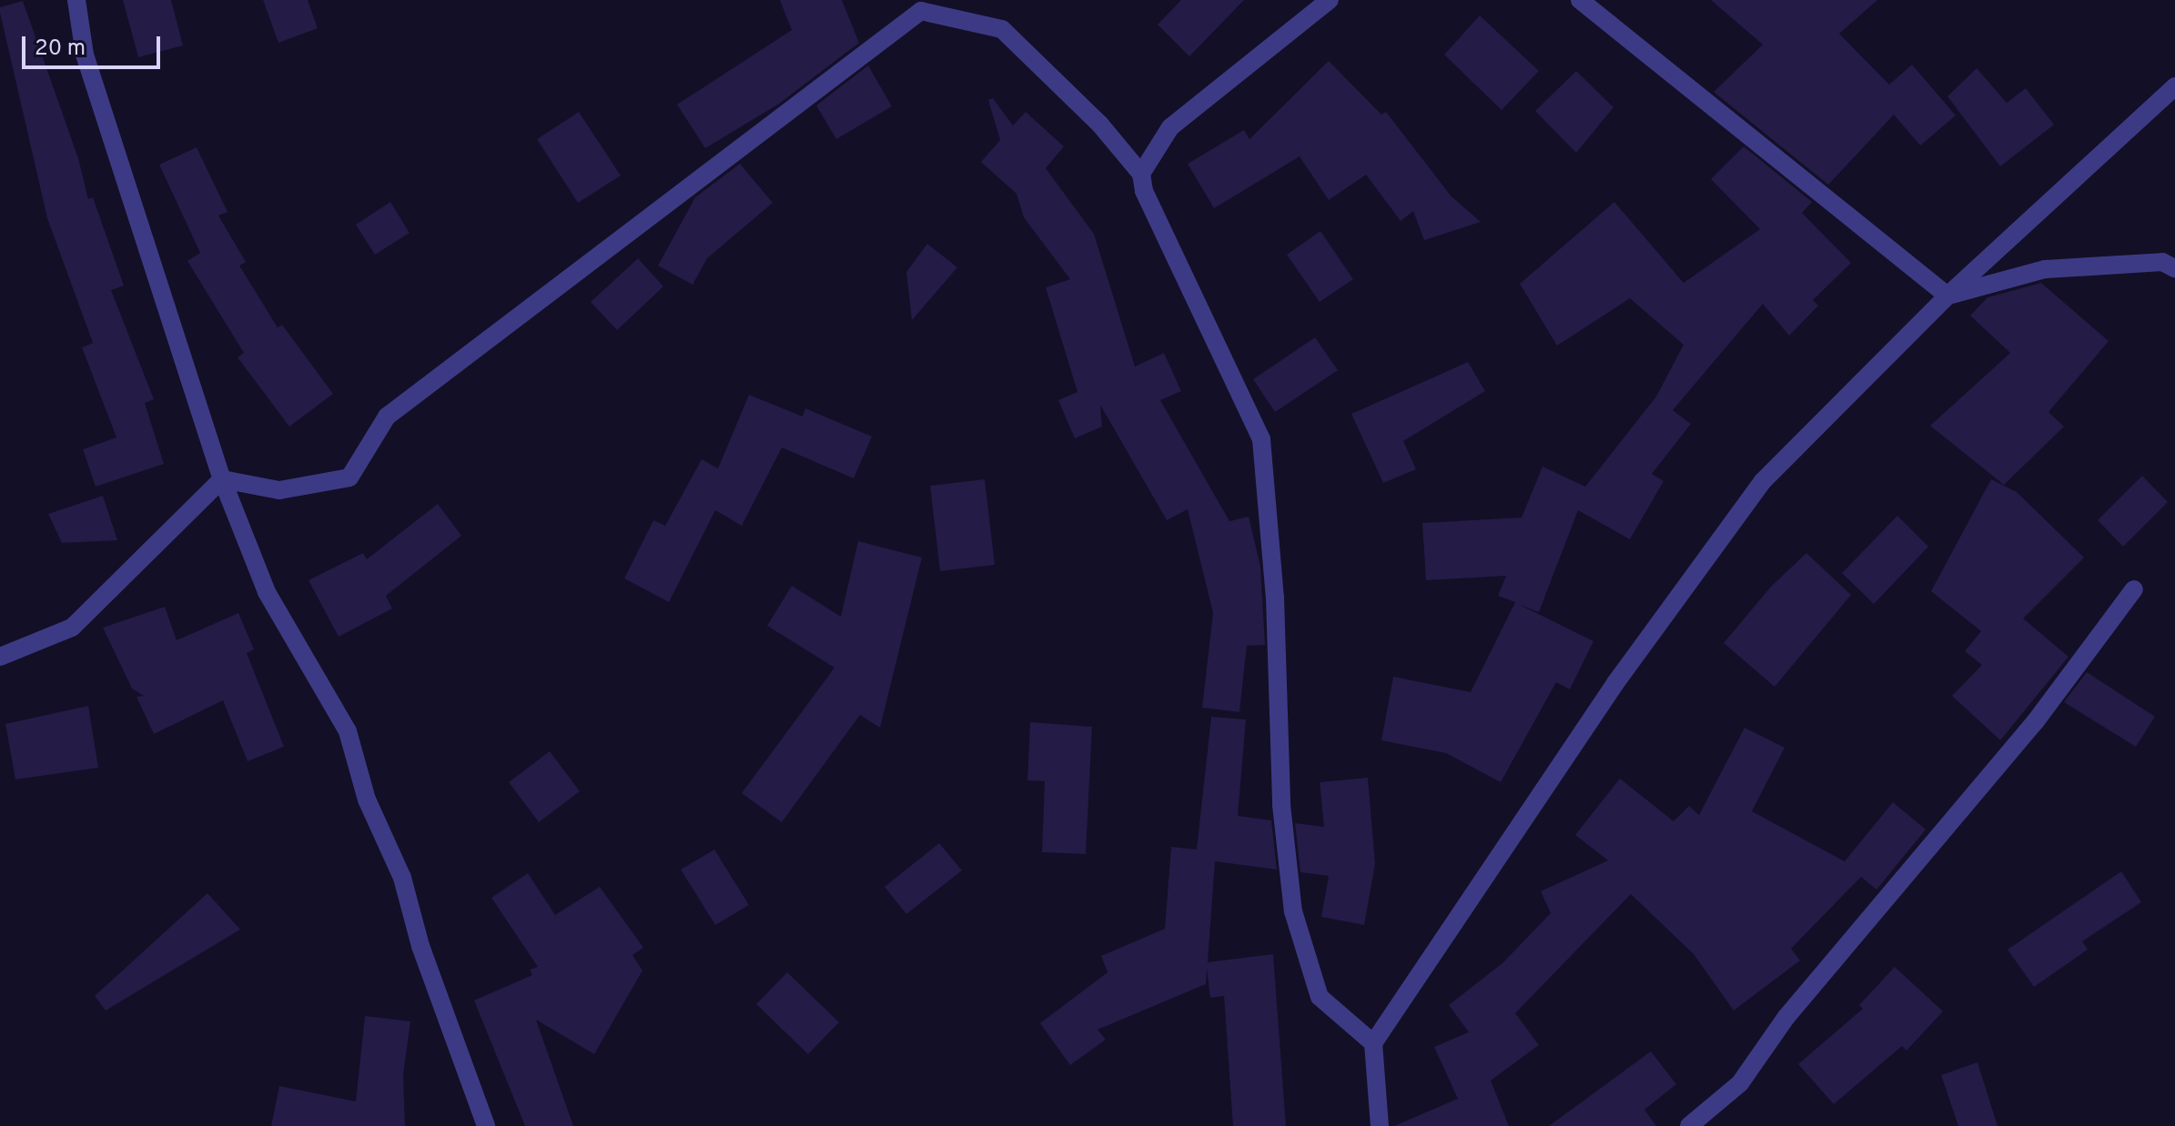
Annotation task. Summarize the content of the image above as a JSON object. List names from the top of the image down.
{
  "scale_bar": "20 m"
}
